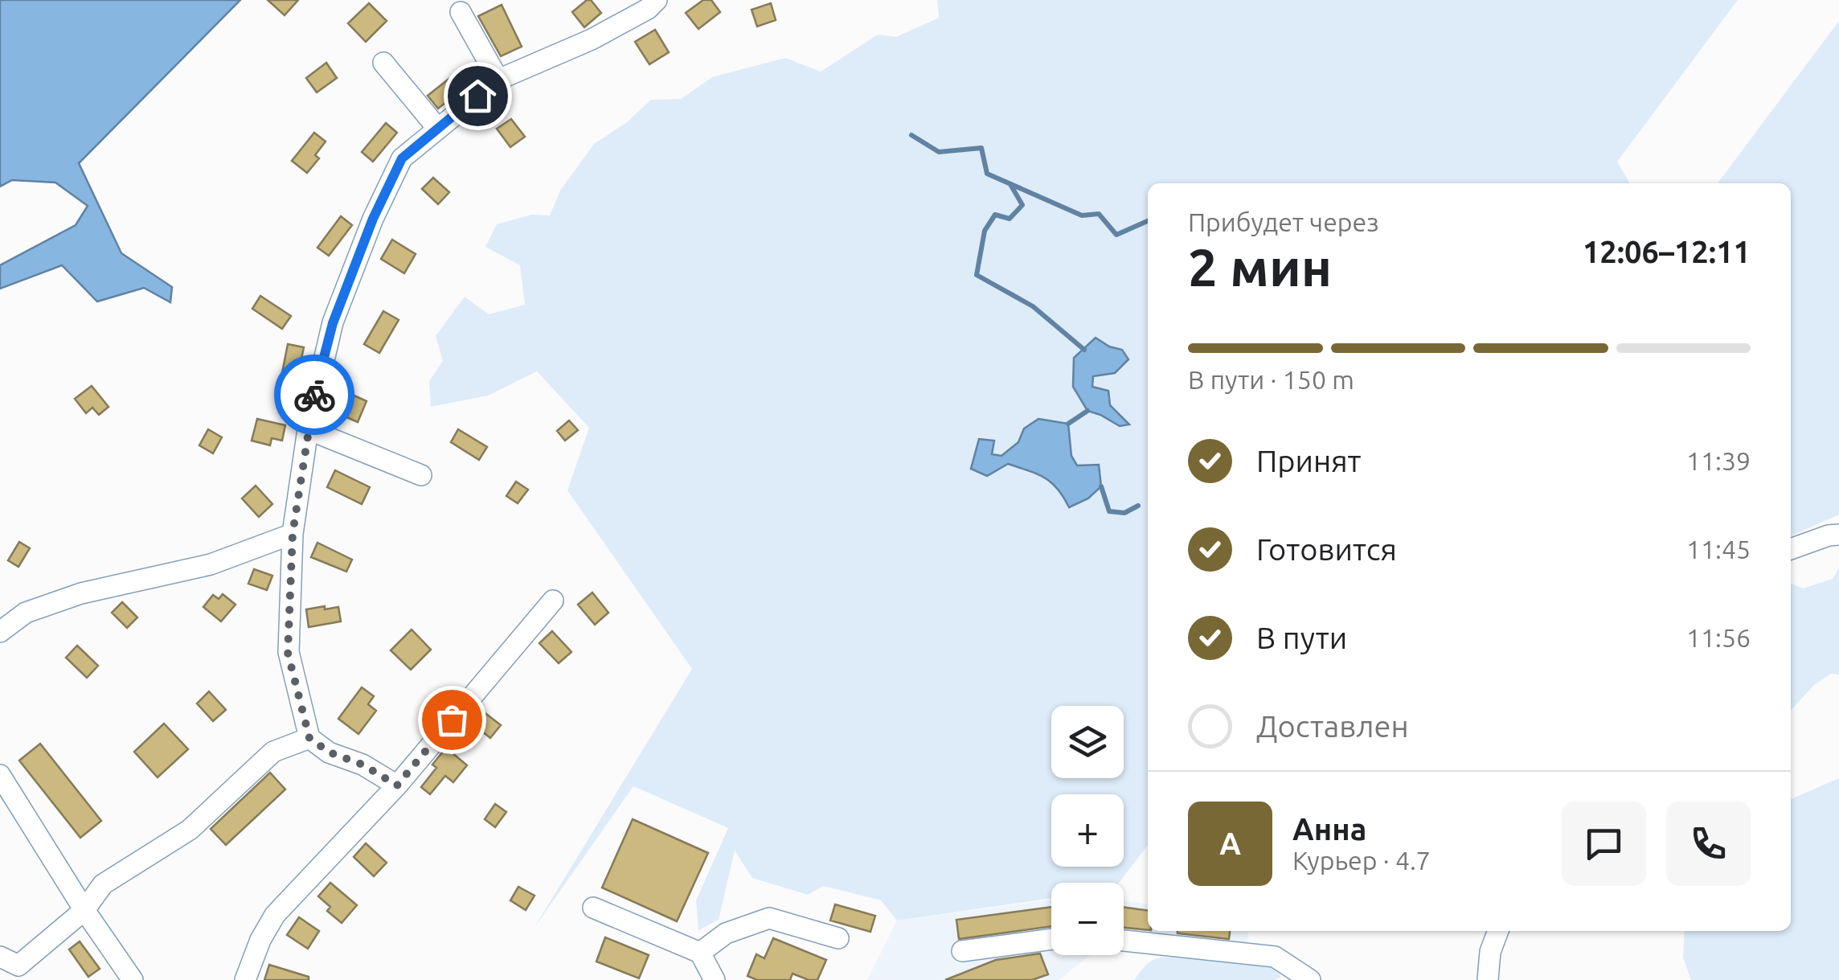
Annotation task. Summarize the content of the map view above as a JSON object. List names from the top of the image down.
{
  "page": {
    "heading": ["2 мин", "Прибудет через", "12:06–12:11"],
    "panel": ["Анна", "Курьер · 4.7"],
    "bar": "В пути · 150 m",
    "list": [
      ["Принят", "11:39"],
      ["Готовится", "11:45"],
      ["В пути", "11:56"],
      "Доставлен"
    ],
    "map_buttons": ["+", "−"],
    "round": "А"
  }
}
